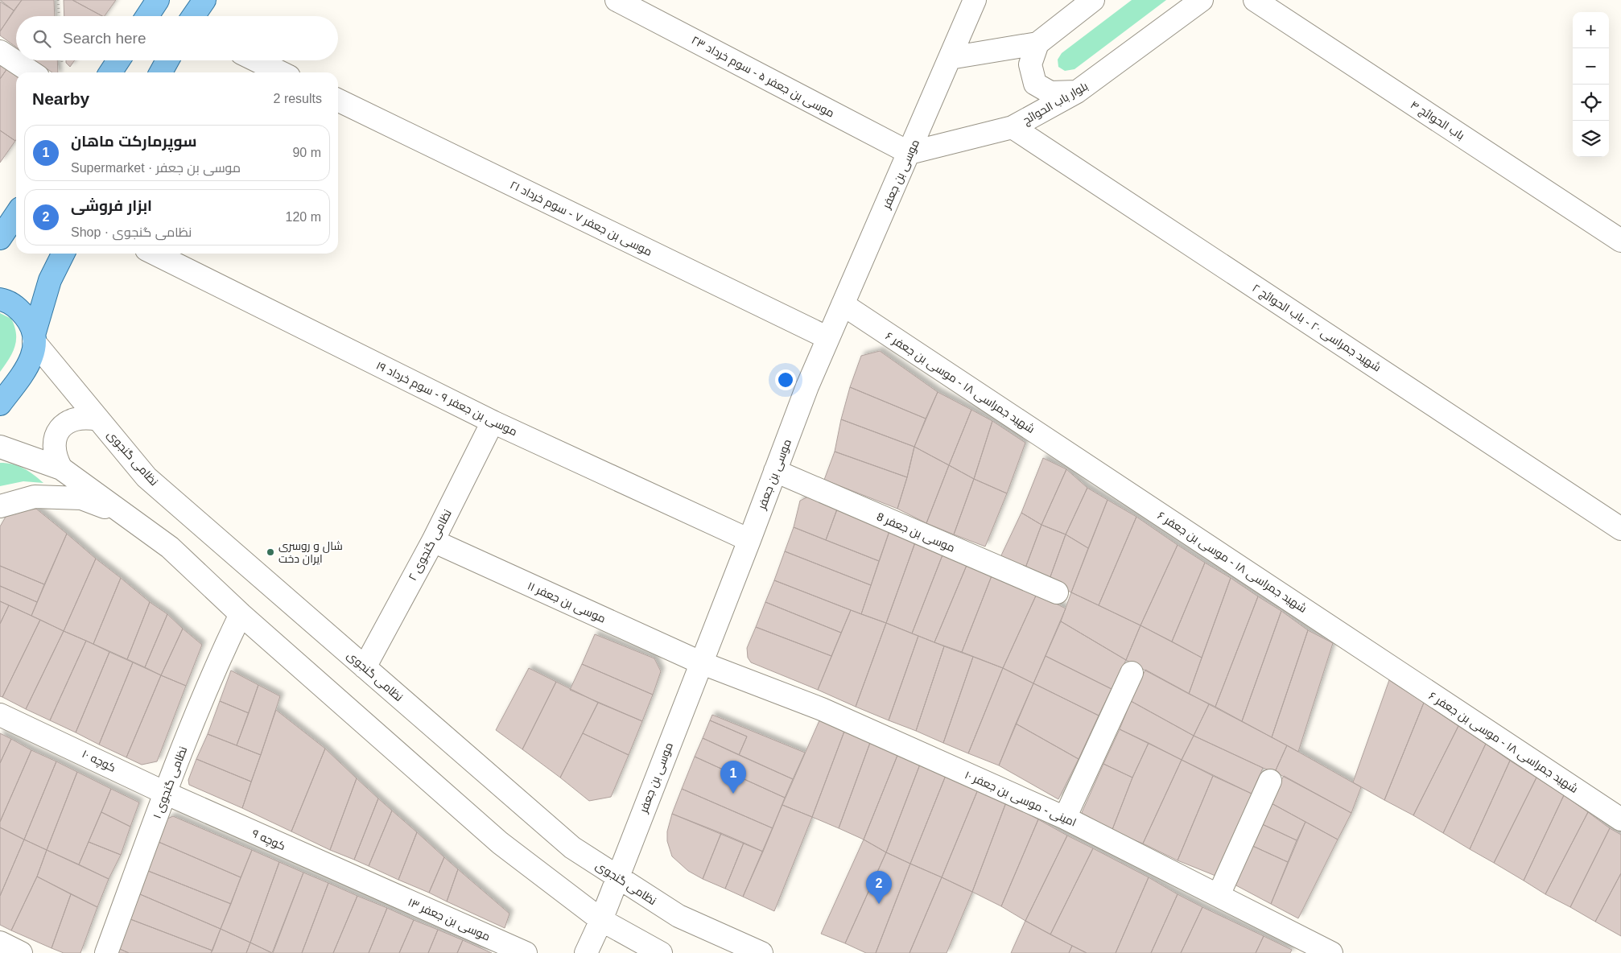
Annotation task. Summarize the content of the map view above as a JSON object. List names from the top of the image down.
{
  "streets": {
    "street": [
      "موسی بن جعفر ۵ - سوم خرداد ۲۳",
      "بلوار باب الحوائج",
      "باب الحوائج ۴",
      "موسی بن جعفر",
      "موسی بن جعفر ۷ - سوم خرداد ۲۱",
      "شهید جمراسی ۲۰ - باب الحوائج ۲",
      "شهید جمراسی ۱۸ - موسی بن جعفر ۶",
      "موسی بن جعفر ۹ - سوم خرداد ۱۹",
      "نظامی گنجوی",
      "موسی بن جعفر 8",
      "نظامی گنجوی ۲",
      "موسی بن جعفر ۱۱",
      "کوچه ۱۰",
      "نظامی گنجوی ۱",
      "امینی - موسی بن جعفر ۱۰",
      "کوچه ۹",
      "موسی بن جعفر ۱۳"
    ]
  },
  "crossings": [
    ["موسی بن جعفر ۵ - سوم خرداد ۲۳", "بلوار باب الحوائج"],
    ["موسی بن جعفر ۵ - سوم خرداد ۲۳", "موسی بن جعفر"],
    ["بلوار باب الحوائج", "موسی بن جعفر"],
    ["بلوار باب الحوائج", "شهید جمراسی ۲۰ - باب الحوائج ۲"],
    ["موسی بن جعفر", "موسی بن جعفر ۷ - سوم خرداد ۲۱"],
    ["موسی بن جعفر", "شهید جمراسی ۱۸ - موسی بن جعفر ۶"],
    ["موسی بن جعفر", "موسی بن جعفر ۹ - سوم خرداد ۱۹"],
    ["موسی بن جعفر", "نظامی گنجوی"],
    ["موسی بن جعفر", "موسی بن جعفر 8"],
    ["موسی بن جعفر", "موسی بن جعفر ۱۱"],
    ["موسی بن جعفر", "امینی - موسی بن جعفر ۱۰"],
    ["موسی بن جعفر ۹ - سوم خرداد ۱۹", "نظامی گنجوی ۲"],
    ["نظامی گنجوی", "نظامی گنجوی ۲"],
    ["نظامی گنجوی ۲", "موسی بن جعفر ۱۱"],
    ["موسی بن جعفر ۱۱", "امینی - موسی بن جعفر ۱۰"],
    ["کوچه ۱۰", "نظامی گنجوی ۱"],
    ["کوچه ۱۰", "کوچه ۹"],
    ["نظامی گنجوی ۱", "کوچه ۹"],
    ["کوچه ۹", "موسی بن جعفر ۱۳"]
  ],
  "places": ["شال و روسری ایران دخت"],
  "page": {
    "map_buttons": ["+", "−"],
    "search": "Search here",
    "heading": ["Nearby", "2 results"],
    "list": [
      {
        "mark": "1",
        "name": "سوپرمارکت ماهان",
        "note": "Supermarket · موسی بن جعفر",
        "value": "90 m"
      },
      {
        "mark": "2",
        "name": "ابزار فروشی",
        "note": "Shop · نظامی گنجوی",
        "value": "120 m"
      }
    ],
    "pins": ["1", "2"]
  }
}
